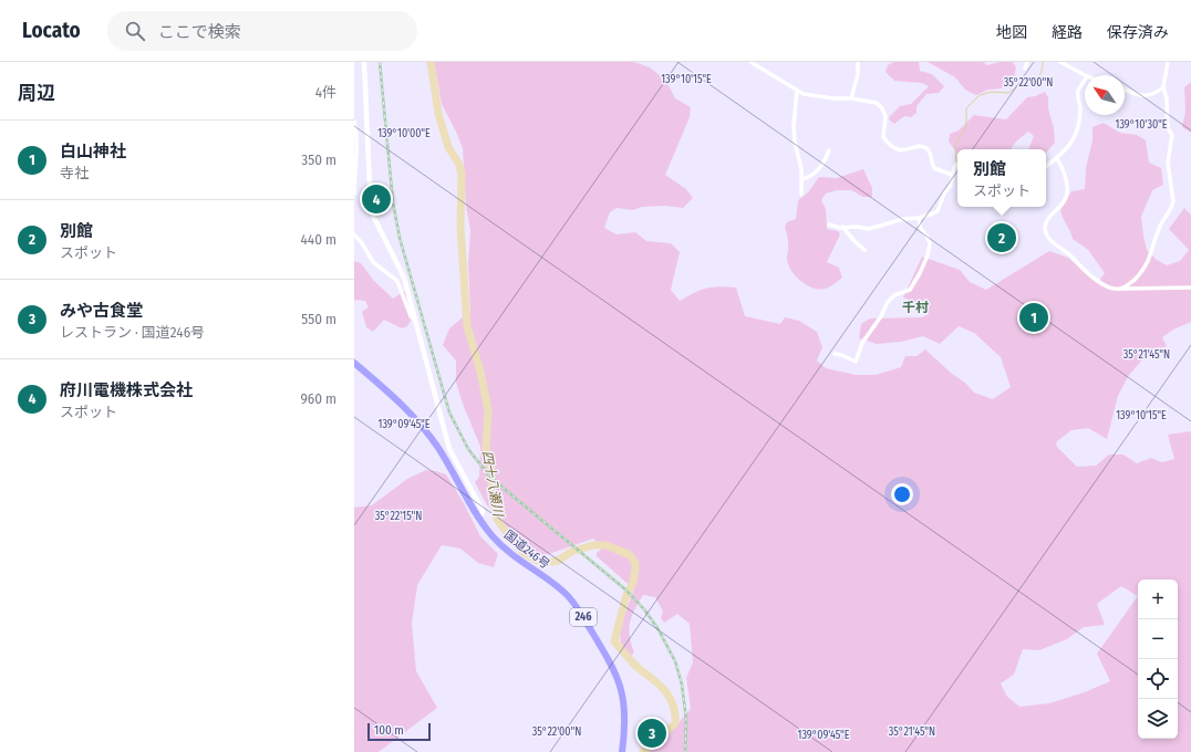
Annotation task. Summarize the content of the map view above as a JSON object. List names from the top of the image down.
{
  "streets": {
    "highway": ["国道246号", "246"]
  },
  "districts": ["千村"],
  "water": ["四十八瀬川"],
  "scale_bar": "100 m",
  "north": "top left",
  "page": {
    "header": "Locato",
    "search": "ここで検索",
    "nav": ["地図", "経路", "保存済み"],
    "heading": ["周辺", "4件"],
    "list": [
      {
        "mark": "1",
        "name": "白山神社",
        "note": "寺社",
        "value": "350 m"
      },
      {
        "mark": "2",
        "name": "別館",
        "note": "スポット",
        "value": "440 m"
      },
      {
        "mark": "3",
        "name": "みや古食堂",
        "note": "レストラン · 国道246号",
        "value": "550 m"
      },
      {
        "mark": "4",
        "name": "府川電機株式会社",
        "note": "スポット",
        "value": "960 m"
      }
    ],
    "popup": ["別館", "スポット"],
    "pins": [
      "4",
      "2",
      "1",
      "3"
    ],
    "map_buttons": ["+", "−"],
    "scale": "100 m"
  },
  "coordinates": [
    "139°10'15\"E",
    "35°22'00\"N",
    "139°10'30\"E",
    "139°10'00\"E",
    "35°21'45\"N",
    "139°09'45\"E",
    "35°22'15\"N"
  ]
}
